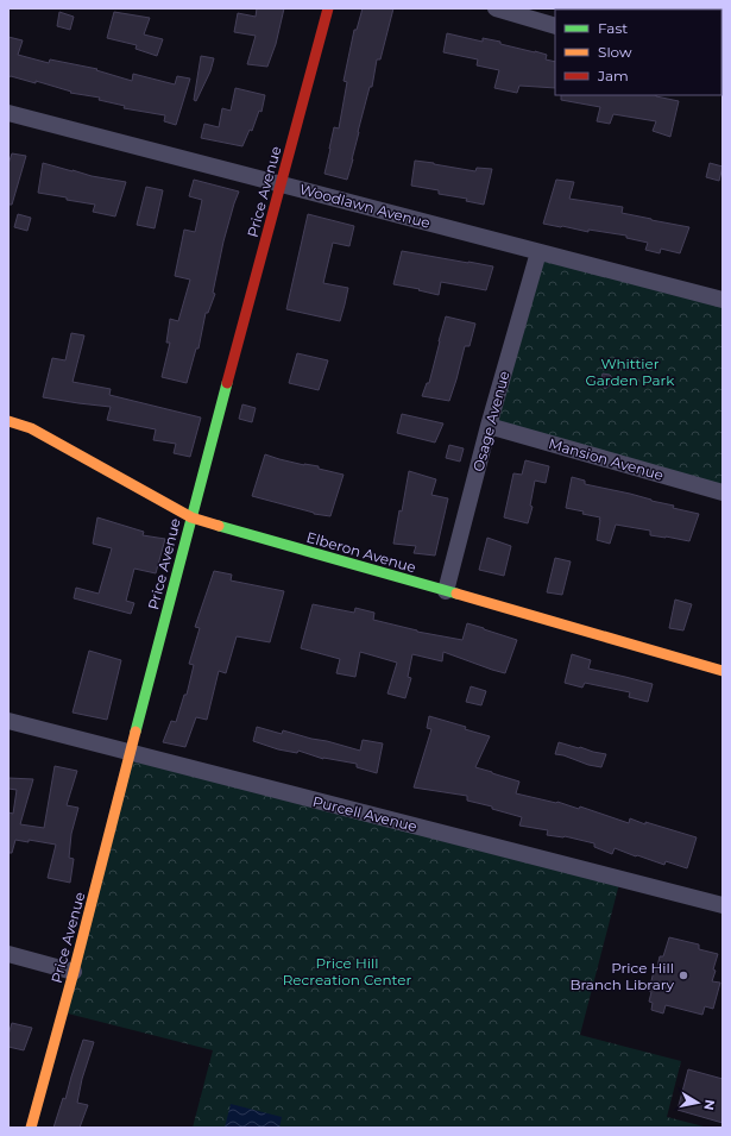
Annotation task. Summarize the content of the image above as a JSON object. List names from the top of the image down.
{
  "streets": {
    "street": [
      "Price Avenue",
      "Woodlawn Avenue",
      "Osage Avenue",
      "Mansion Avenue",
      "Elberon Avenue",
      "Purcell Avenue"
    ]
  },
  "crossings": [
    ["Price Avenue", "Woodlawn Avenue"],
    ["Price Avenue", "Elberon Avenue"],
    ["Price Avenue", "Purcell Avenue"],
    ["Woodlawn Avenue", "Osage Avenue"],
    ["Osage Avenue", "Mansion Avenue"],
    ["Osage Avenue", "Elberon Avenue"]
  ],
  "parks": ["Whittier Garden Park", "Price Hill Recreation Center"],
  "places": ["Price Hill Branch Library"],
  "legend": ["Fast", "Slow", "Jam"],
  "north": "right"
}
